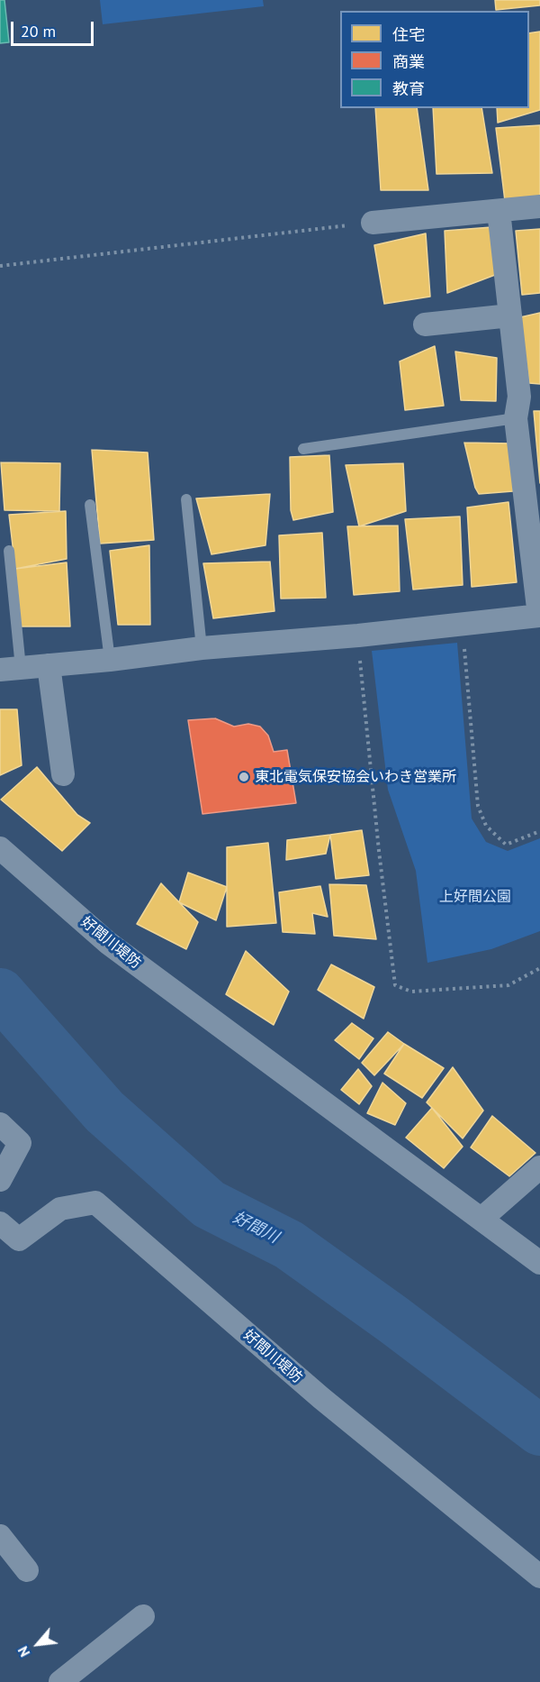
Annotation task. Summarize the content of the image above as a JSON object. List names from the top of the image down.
{
  "streets": {
    "street": ["好間川堤防"]
  },
  "water": ["好間川"],
  "parks": ["上好間公園"],
  "places": ["東北電気保安協会いわき営業所"],
  "legend": ["住宅", "商業", "教育"],
  "scale_bar": "20 m",
  "north": "bottom left"
}
